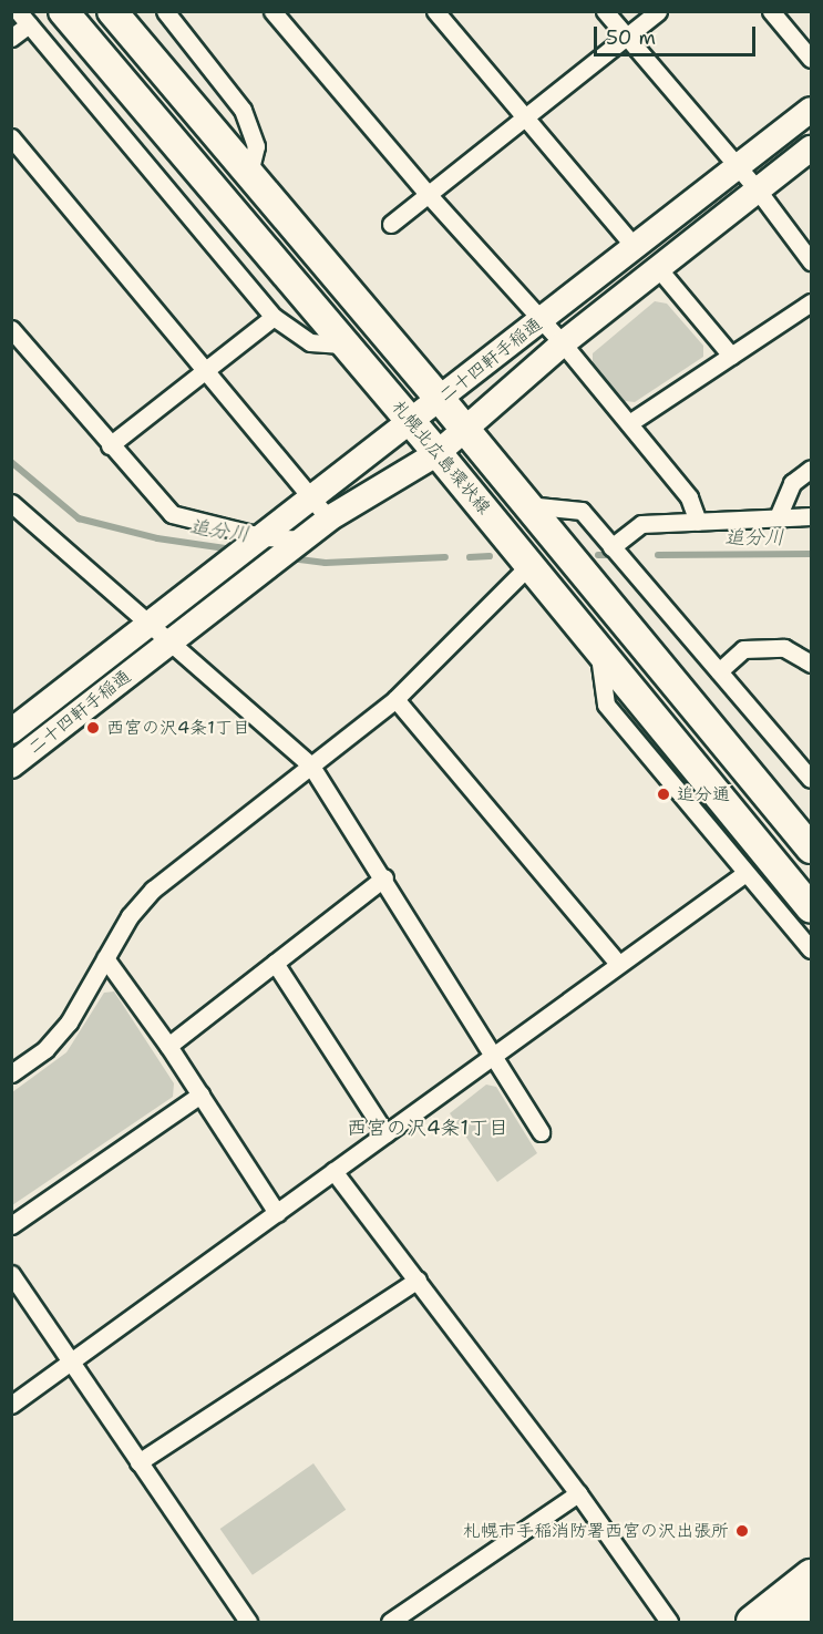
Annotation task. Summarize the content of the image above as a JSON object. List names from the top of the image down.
{
  "streets": {
    "main road": ["札幌北広島環状線"],
    "street": ["二十四軒手稲通"]
  },
  "crossings": [
    ["二十四軒手稲通", "札幌北広島環状線"]
  ],
  "districts": ["西宮の沢4条1丁目"],
  "water": ["追分川"],
  "places": ["西宮の沢4条1丁目", "追分通", "札幌市手稲消防署西宮の沢出張所"],
  "scale_bar": "50 m"
}
